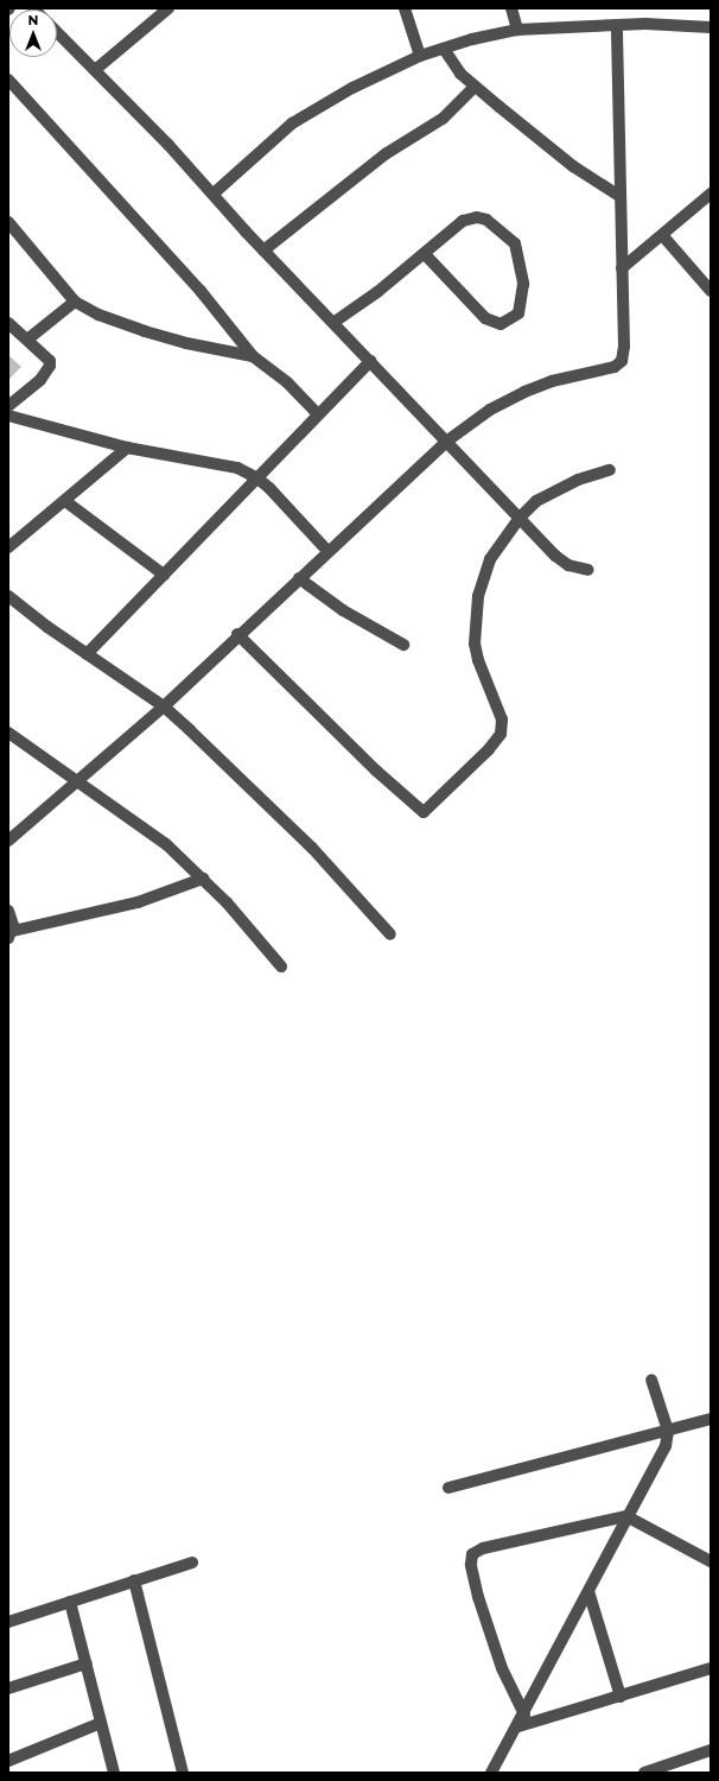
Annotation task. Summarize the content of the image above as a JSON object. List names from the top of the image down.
{
  "north": "top"
}
